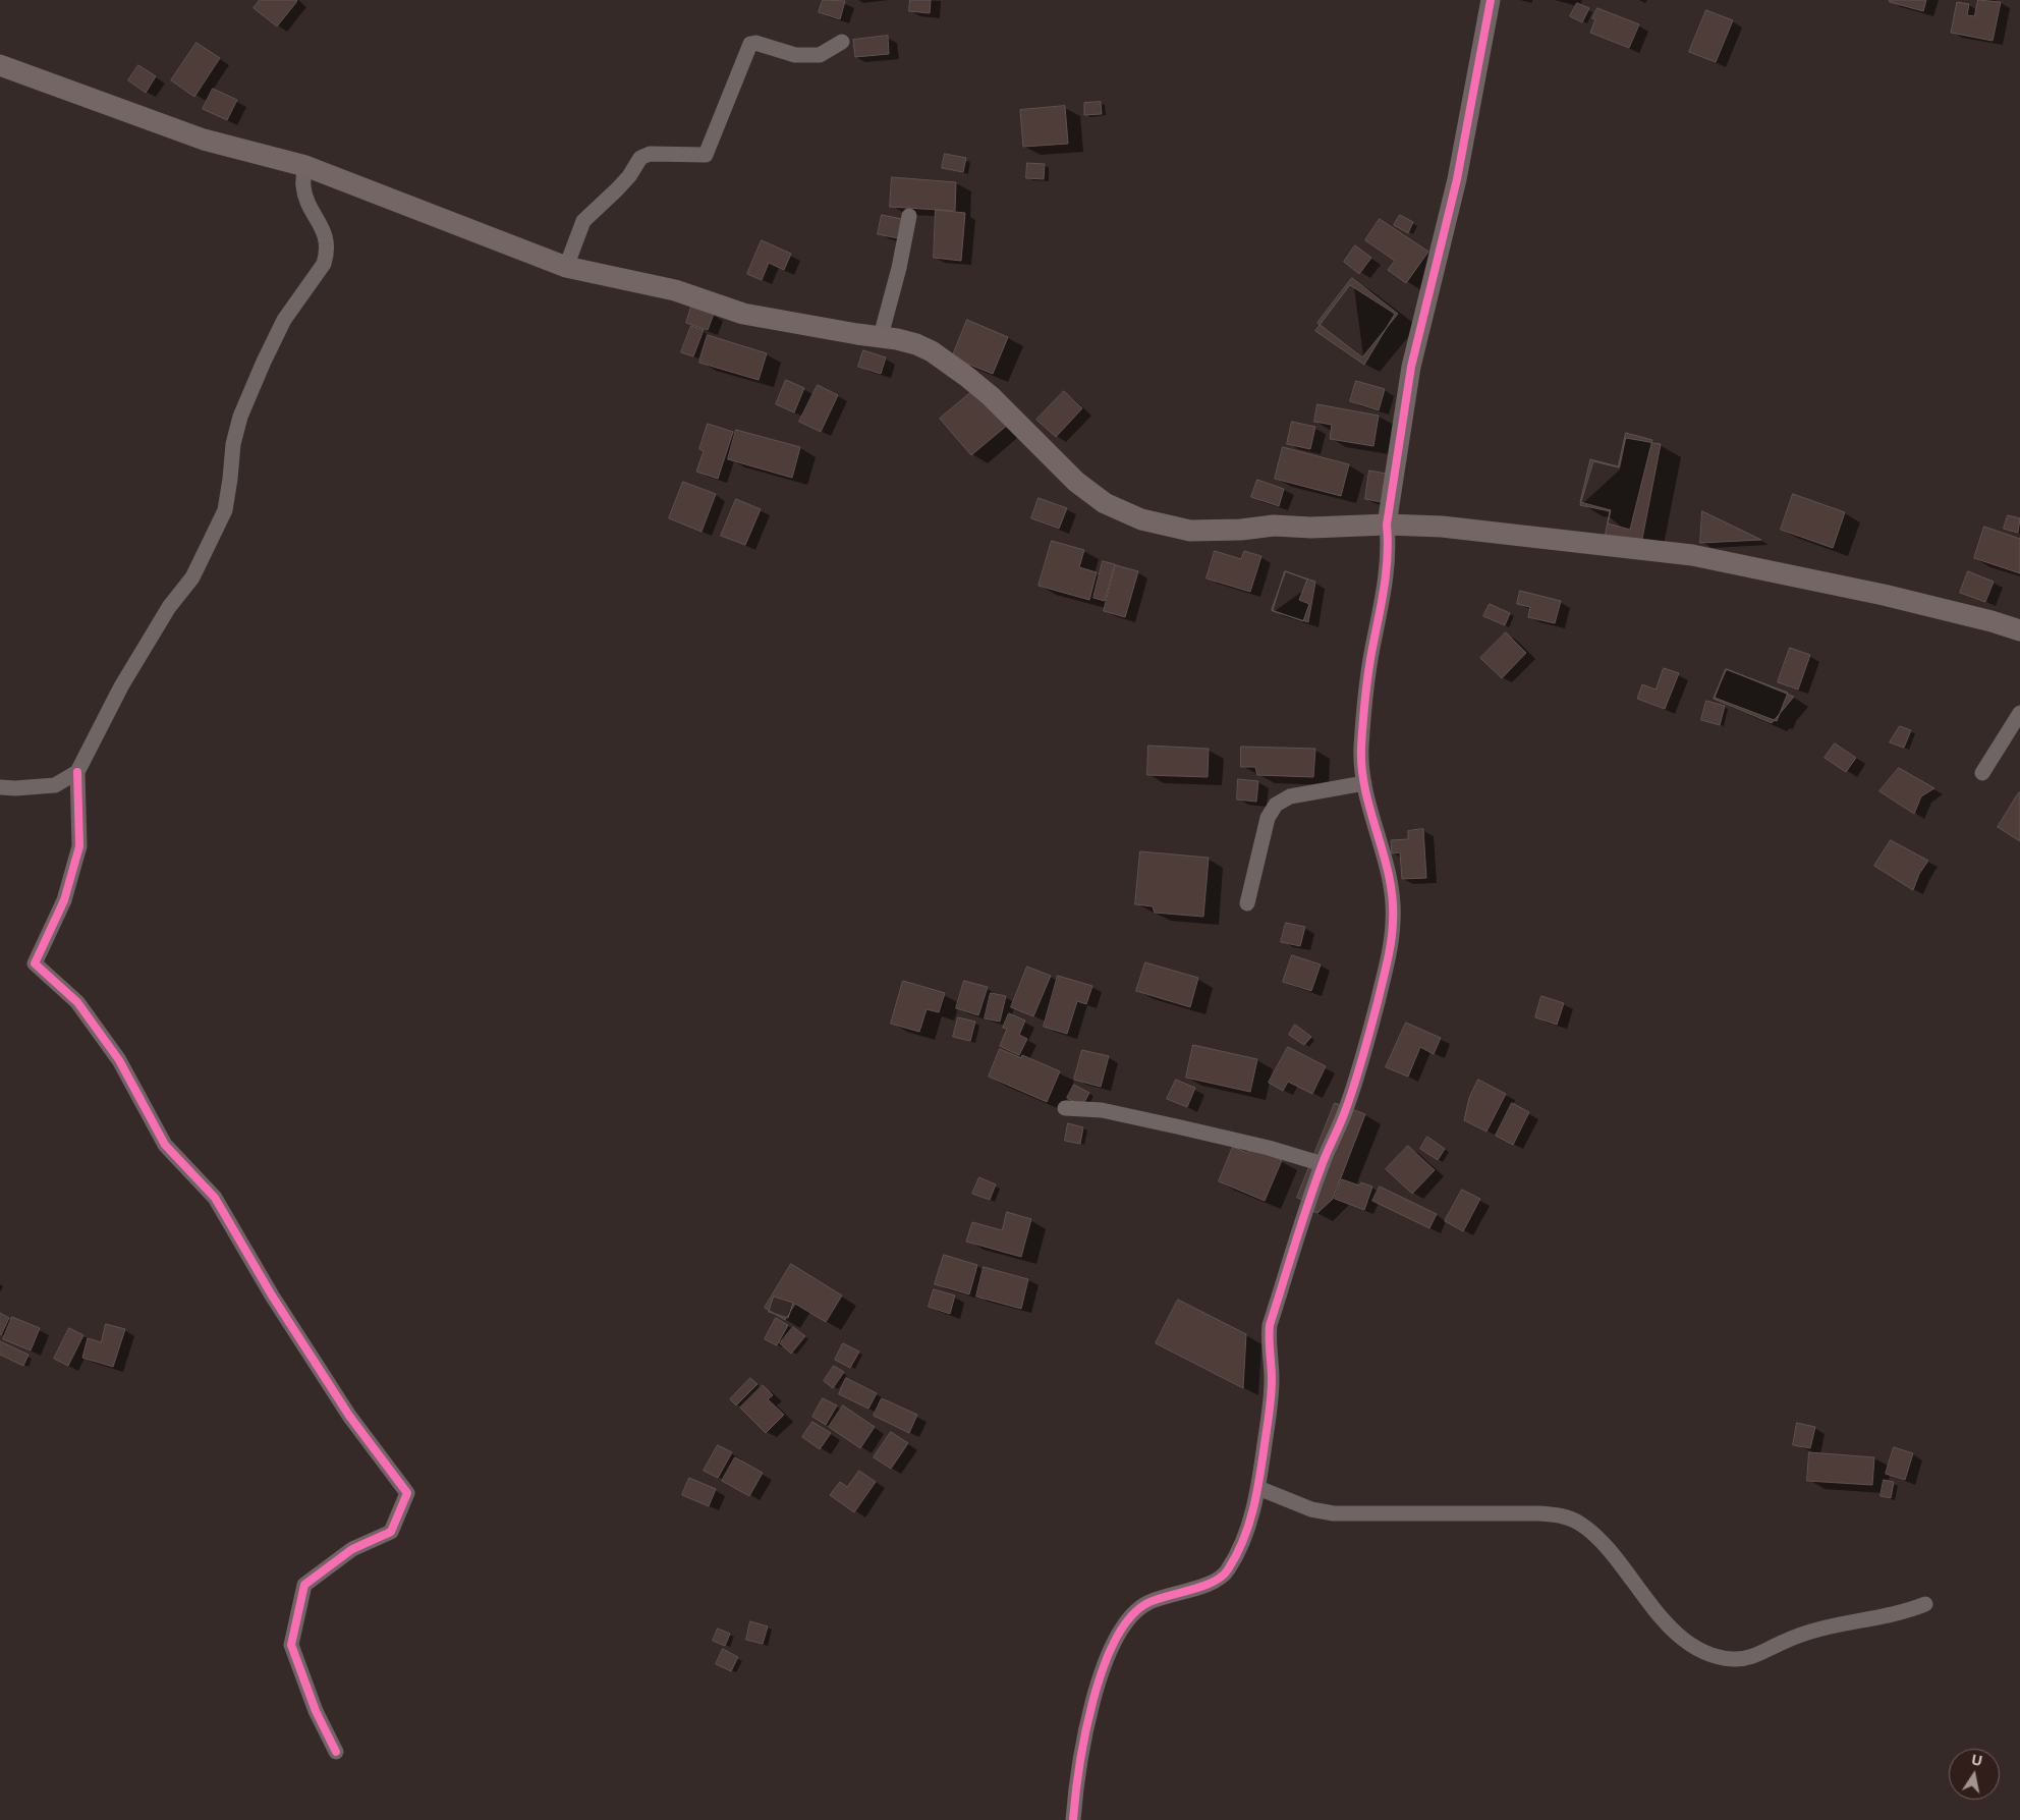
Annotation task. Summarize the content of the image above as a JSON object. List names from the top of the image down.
{
  "north": "top"
}
